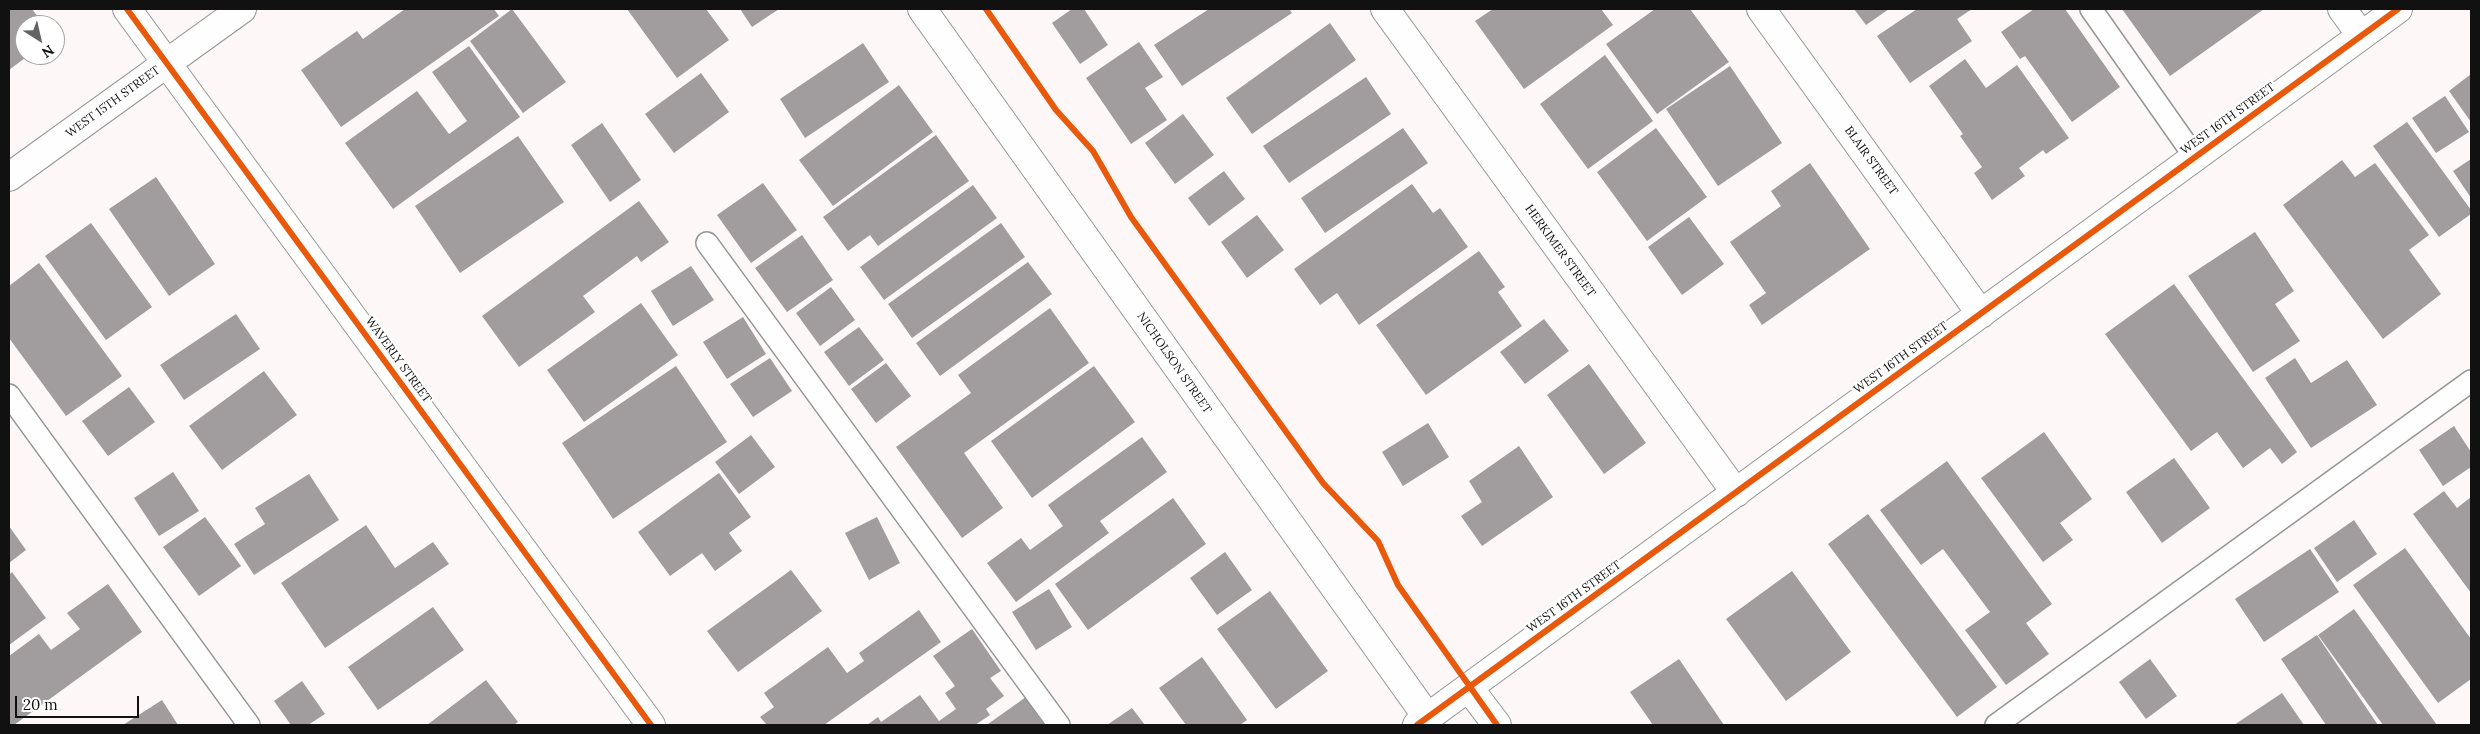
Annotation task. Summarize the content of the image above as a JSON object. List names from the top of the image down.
{
  "streets": {
    "street": [
      "WEST 15TH STREET",
      "WEST 16TH STREET",
      "BLAIR STREET",
      "HERKIMER STREET",
      "WAVERLY STREET",
      "NICHOLSON STREET"
    ]
  },
  "crossings": [
    ["WEST 15TH STREET", "WAVERLY STREET"],
    ["WEST 16TH STREET", "BLAIR STREET"],
    ["WEST 16TH STREET", "HERKIMER STREET"],
    ["WEST 16TH STREET", "NICHOLSON STREET"]
  ],
  "scale_bar": "20 m",
  "north": "bottom right"
}
